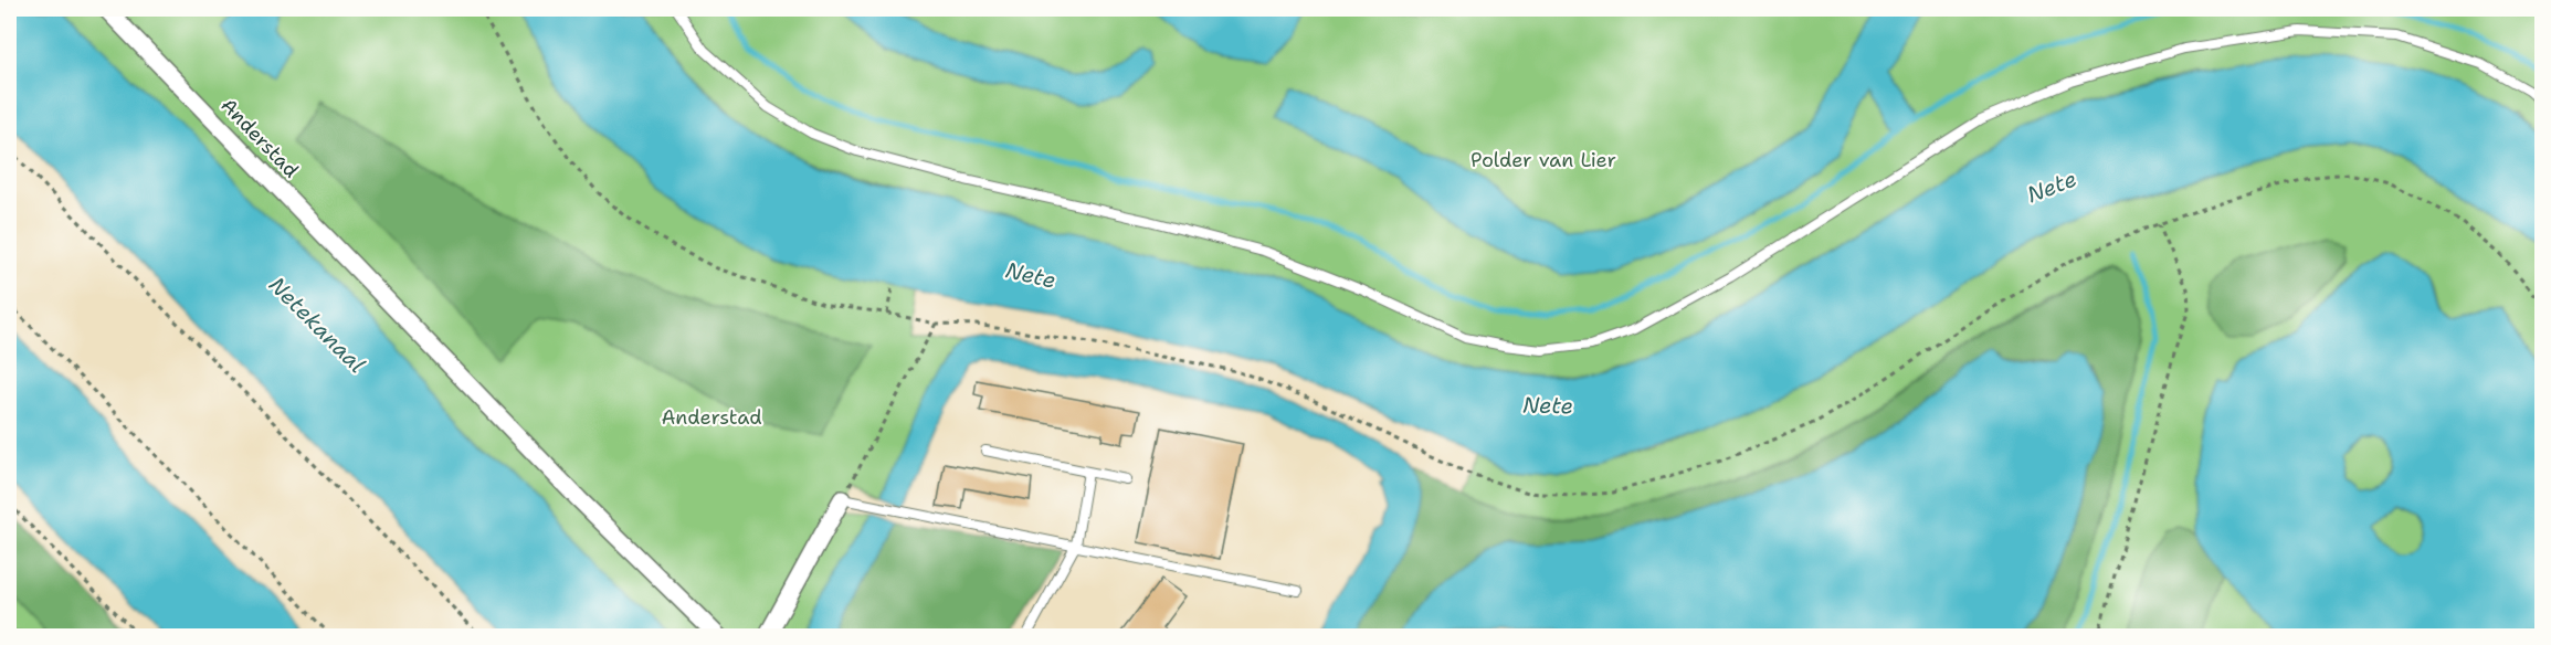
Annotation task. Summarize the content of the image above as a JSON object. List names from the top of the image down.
{
  "streets": {
    "street": ["Anderstad"]
  },
  "water": ["Nete", "Netekanaal"],
  "parks": ["Polder van Lier", "Anderstad"]
}
